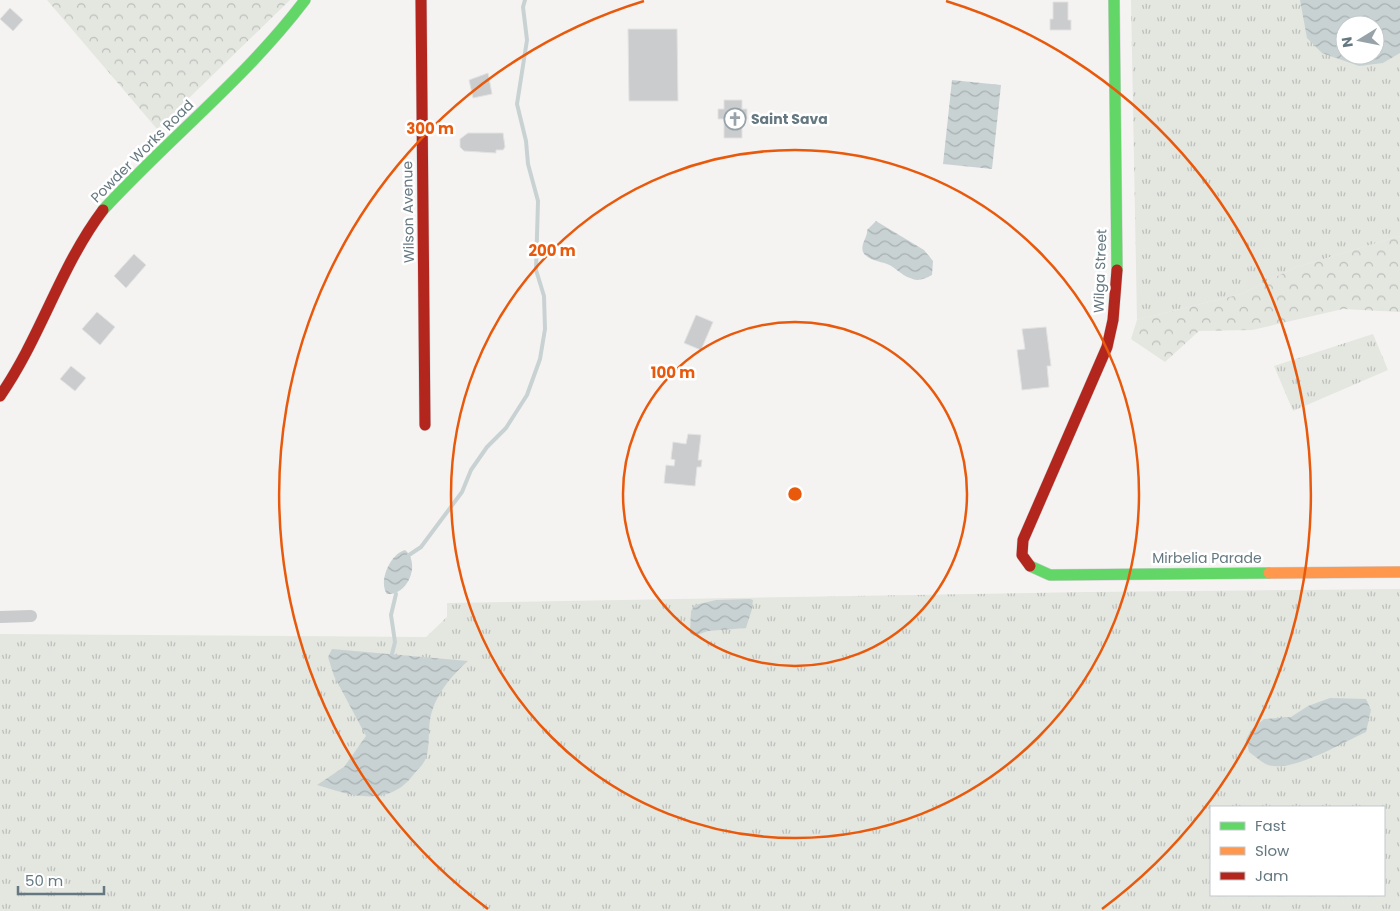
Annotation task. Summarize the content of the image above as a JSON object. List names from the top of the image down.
{
  "streets": {
    "street": [
      "Powder Works Road",
      "Wilson Avenue",
      "Wilga Street",
      "Mirbelia Parade"
    ]
  },
  "crossings": [
    ["Wilga Street", "Mirbelia Parade"]
  ],
  "places": {
    "church": ["Saint Sava"]
  },
  "legend": ["Fast", "Slow", "Jam"],
  "scale_bar": "50 m",
  "north": "left",
  "rings": ["300 m", "200 m", "100 m"]
}
